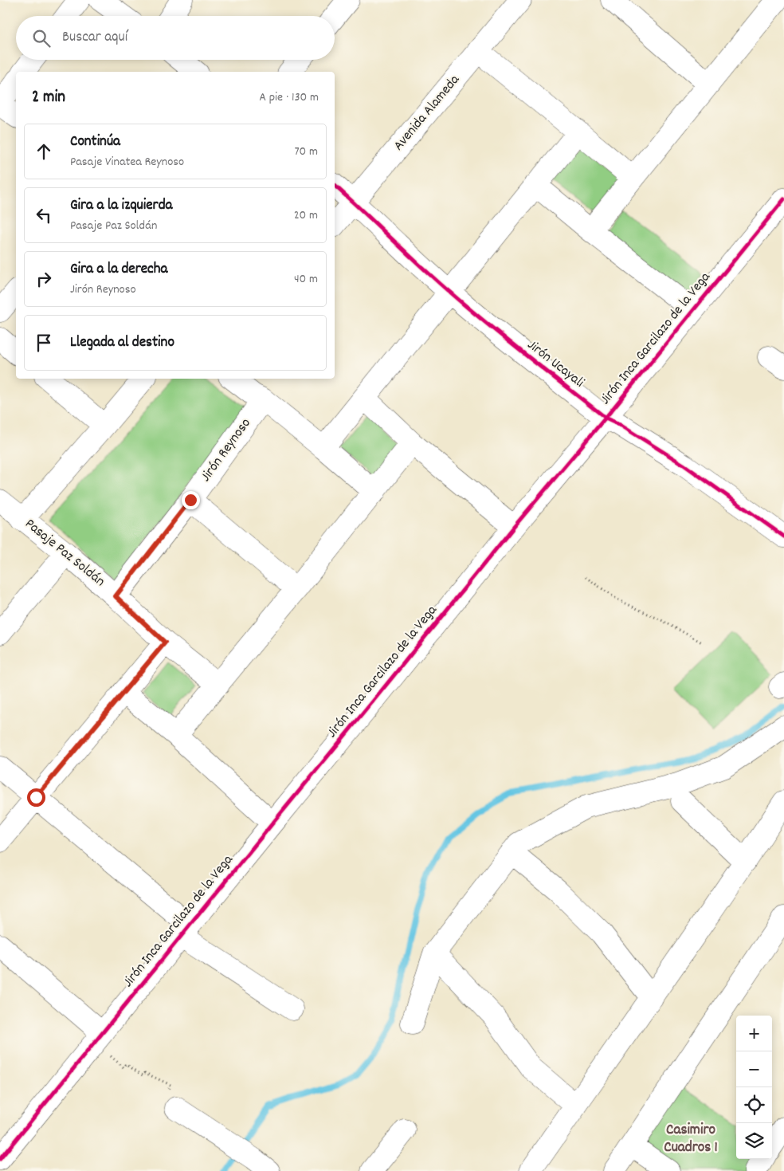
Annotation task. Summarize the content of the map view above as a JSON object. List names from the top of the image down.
{
  "streets": {
    "street": [
      "Avenida Alameda",
      "Jirón Inca Garcilazo de la Vega",
      "Jirón Ucayali",
      "Jirón Reynoso",
      "Pasaje Paz Soldán"
    ]
  },
  "crossings": [
    ["Avenida Alameda", "Jirón Ucayali"],
    ["Jirón Inca Garcilazo de la Vega", "Jirón Ucayali"],
    ["Jirón Reynoso", "Pasaje Paz Soldán"]
  ],
  "districts": ["Casimiro Cuadros 1"],
  "page": {
    "search": "Buscar aquí",
    "heading": ["2 min", "A pie · 130 m"],
    "list": [
      ["Continúa", "Pasaje Vinatea Reynoso", "70 m"],
      ["Gira a la izquierda", "Pasaje Paz Soldán", "20 m"],
      ["Gira a la derecha", "Jirón Reynoso", "40 m"],
      "Llegada al destino"
    ],
    "map_buttons": ["+", "−"]
  }
}
